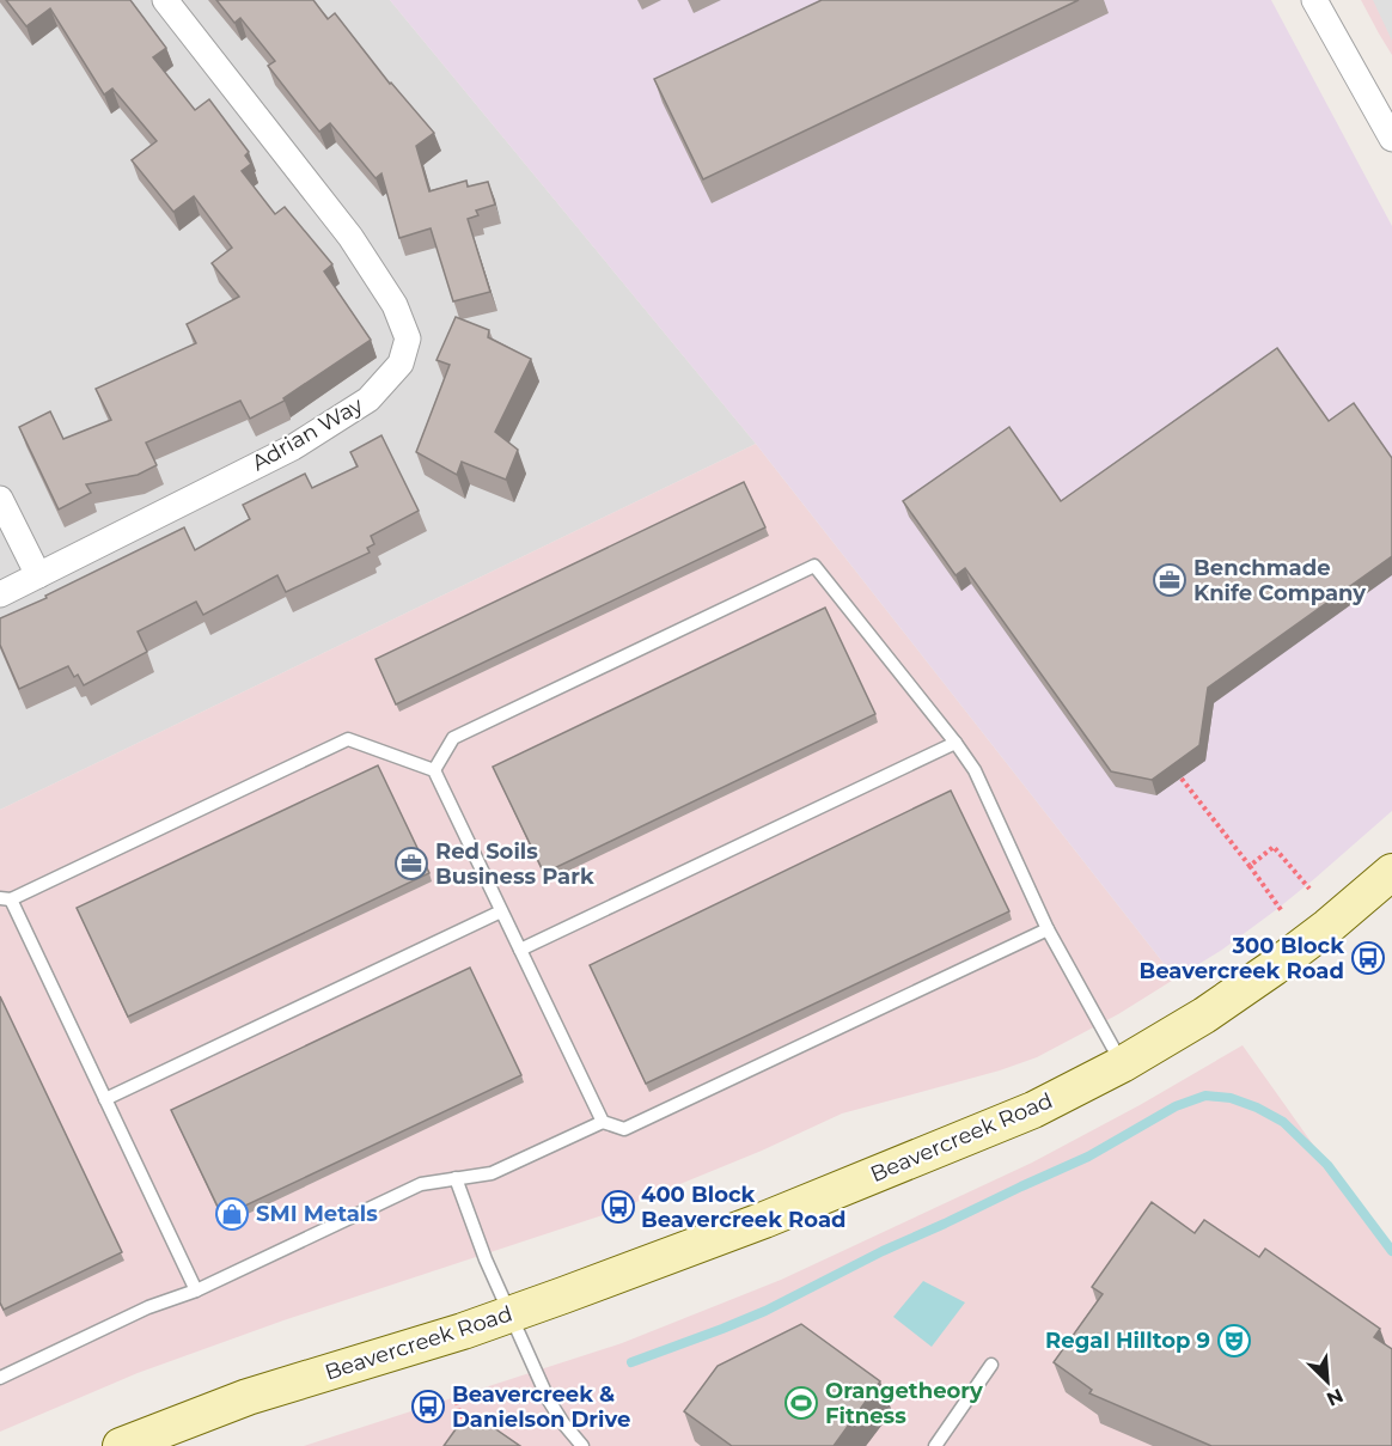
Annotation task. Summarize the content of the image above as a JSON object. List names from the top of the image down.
{
  "streets": {
    "main road": ["Beavercreek Road"],
    "street": ["Adrian Way"]
  },
  "places": {
    "office": ["Benchmade Knife Company", "Red Soils Business Park"],
    "bus stop": ["300 Block Beavercreek Road", "400 Block Beavercreek Road", "Beavercreek & Danielson Drive"],
    "shop": ["SMI Metals"],
    "theatre": ["Regal Hilltop 9"],
    "sports": ["Orangetheory Fitness"]
  },
  "north": "bottom right"
}
